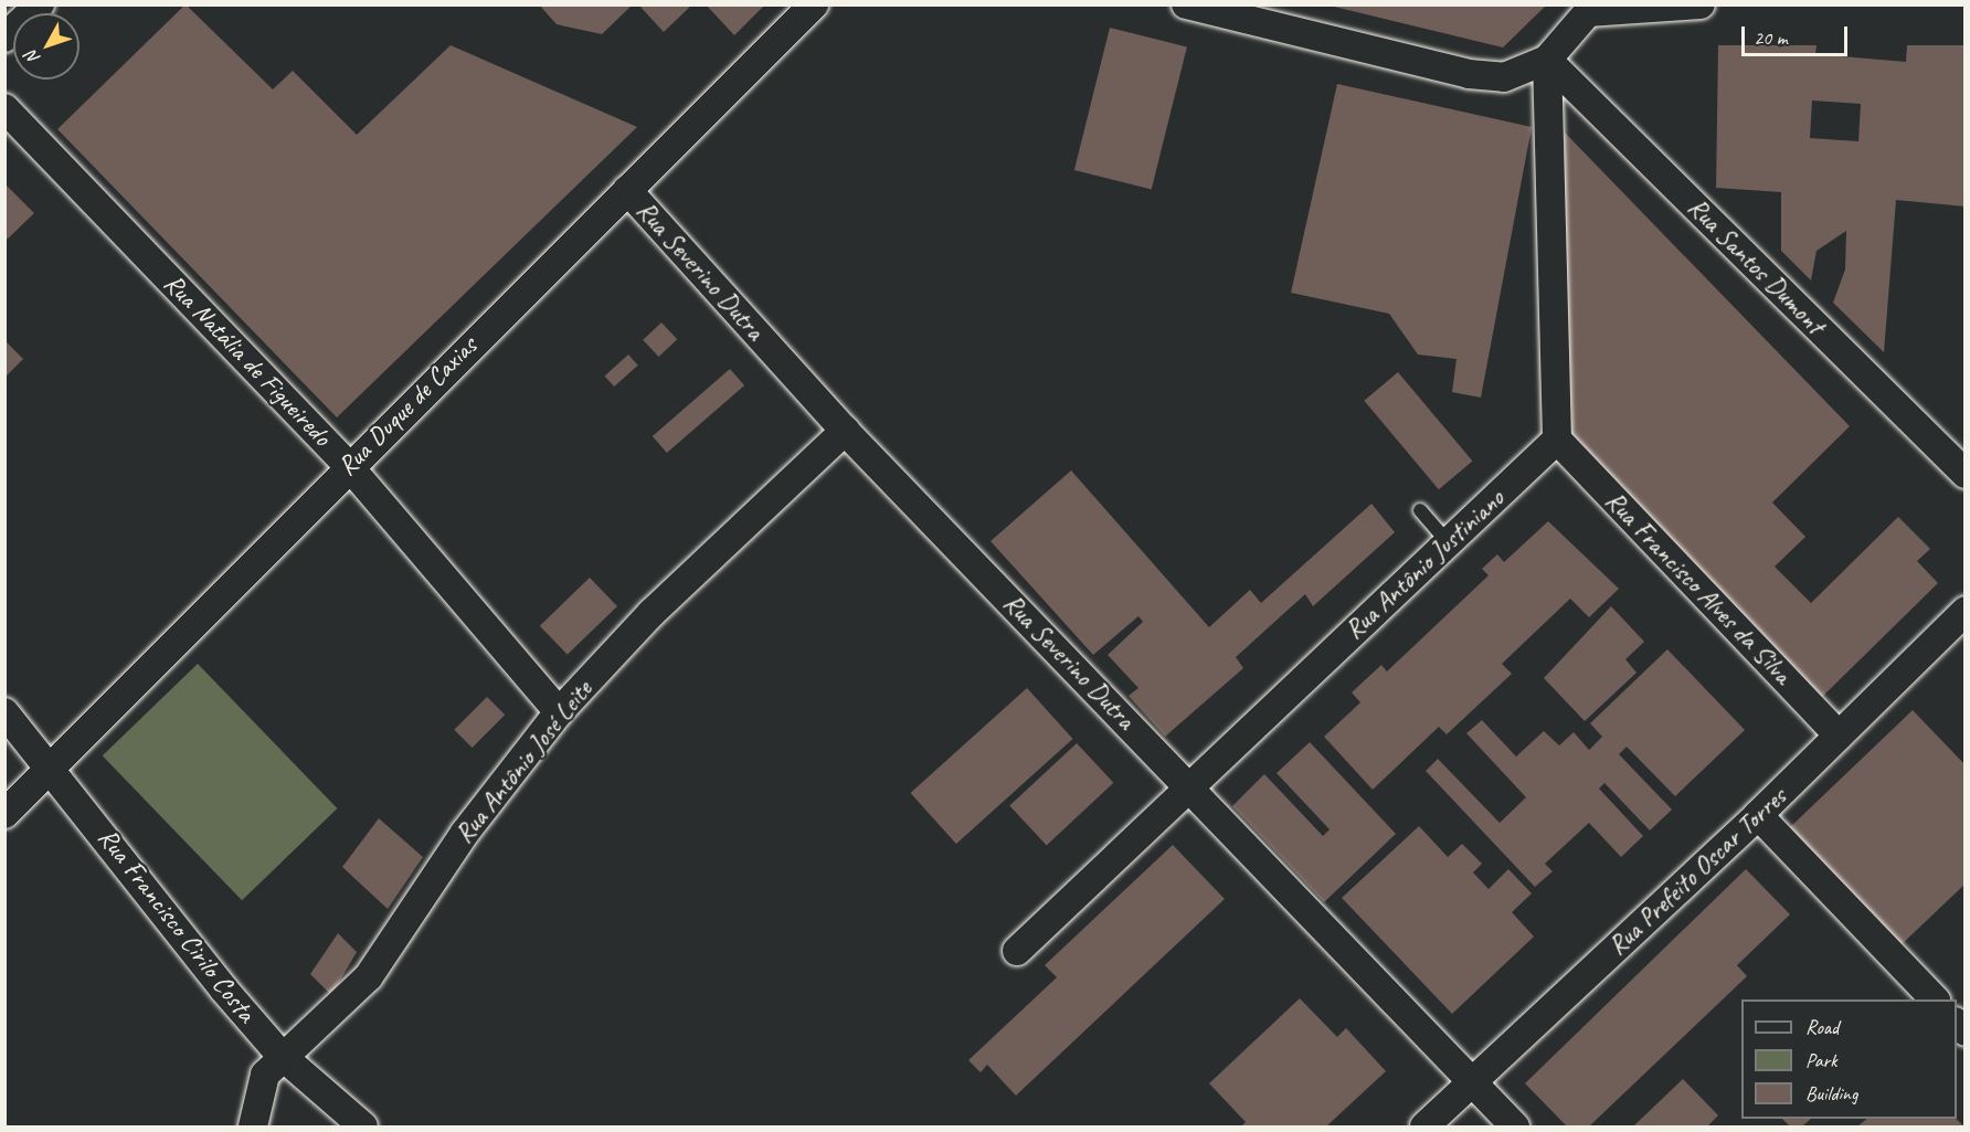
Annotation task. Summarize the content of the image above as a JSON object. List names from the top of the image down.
{
  "streets": {
    "street": [
      "Rua Santos Dumont",
      "Rua Severino Dutra",
      "Rua Natália de Figueiredo",
      "Rua Duque de Caxias",
      "Rua Antônio Justiniano",
      "Rua Francisco Alves da Silva",
      "Rua Antônio José Leite",
      "Rua Prefeito Oscar Torres",
      "Rua Francisco Cirilo Costa"
    ]
  },
  "crossings": [
    ["Rua Severino Dutra", "Rua Duque de Caxias"],
    ["Rua Severino Dutra", "Rua Antônio Justiniano"],
    ["Rua Severino Dutra", "Rua Antônio José Leite"],
    ["Rua Severino Dutra", "Rua Prefeito Oscar Torres"],
    ["Rua Natália de Figueiredo", "Rua Duque de Caxias"],
    ["Rua Natália de Figueiredo", "Rua Antônio José Leite"],
    ["Rua Duque de Caxias", "Rua Francisco Cirilo Costa"],
    ["Rua Antônio Justiniano", "Rua Francisco Alves da Silva"],
    ["Rua Francisco Alves da Silva", "Rua Prefeito Oscar Torres"],
    ["Rua Antônio José Leite", "Rua Francisco Cirilo Costa"]
  ],
  "legend": ["Road", "Park", "Building"],
  "scale_bar": "20 m",
  "north": "bottom left"
}
